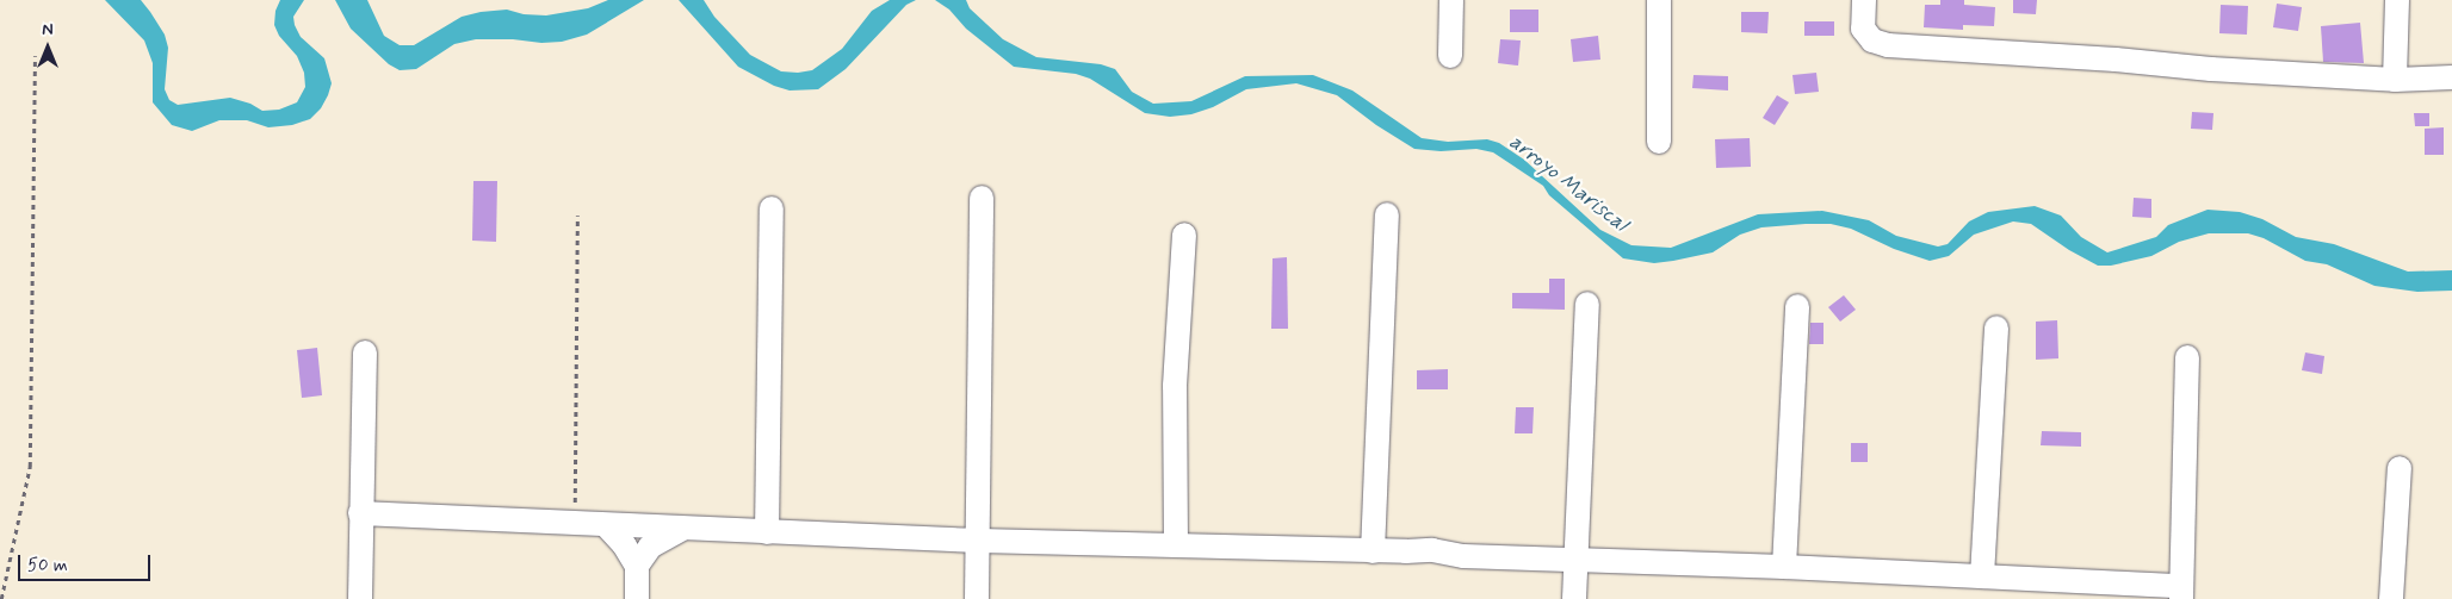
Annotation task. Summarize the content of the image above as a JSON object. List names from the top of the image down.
{
  "water": ["arroyo Mariscal"],
  "scale_bar": "50 m",
  "north": "top"
}
